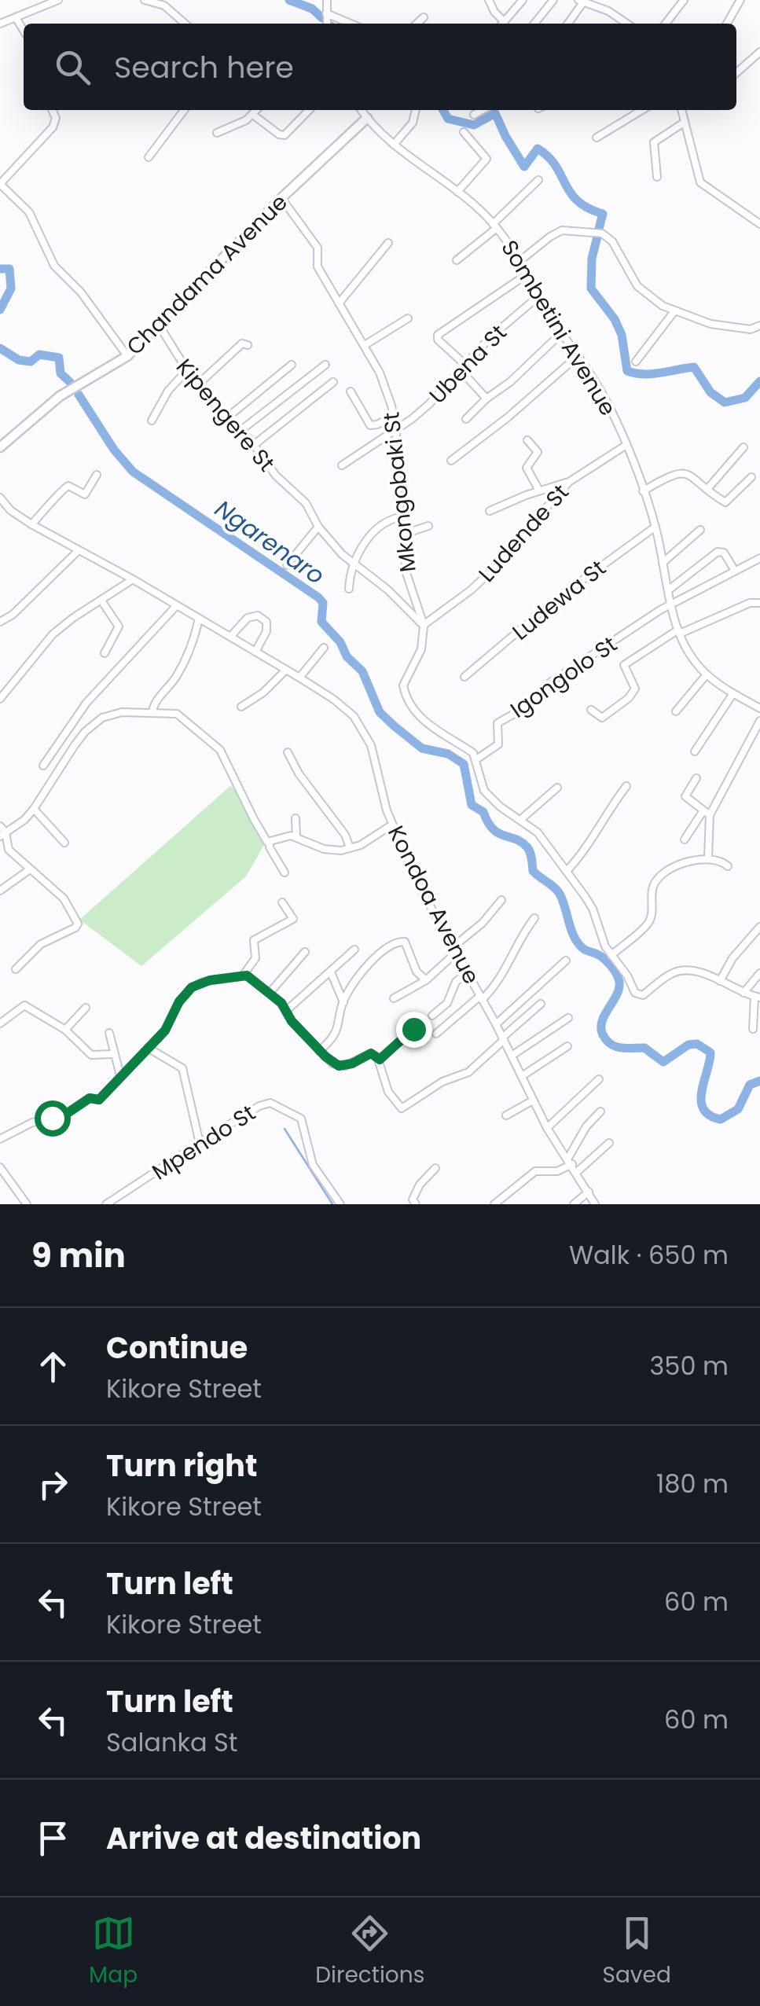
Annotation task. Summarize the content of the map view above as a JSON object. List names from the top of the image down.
{
  "streets": {
    "street": [
      "Chandama Avenue",
      "Sombetini Avenue",
      "Ubena St",
      "Kipengere St",
      "Mkongobaki St",
      "Ludende St",
      "Ludewa St",
      "Igongolo St",
      "Kondoa Avenue",
      "Mpendo St"
    ]
  },
  "crossings": [
    ["Chandama Avenue", "Sombetini Avenue"],
    ["Chandama Avenue", "Kipengere St"],
    ["Chandama Avenue", "Mkongobaki St"],
    ["Sombetini Avenue", "Ubena St"],
    ["Sombetini Avenue", "Ludende St"],
    ["Sombetini Avenue", "Ludewa St"],
    ["Sombetini Avenue", "Igongolo St"],
    ["Ubena St", "Mkongobaki St"],
    ["Kipengere St", "Mkongobaki St"],
    ["Kipengere St", "Ludende St"],
    ["Mkongobaki St", "Ludende St"]
  ],
  "water": ["Ngarenaro"],
  "page": {
    "search": "Search here",
    "heading": ["9 min", "Walk · 650 m"],
    "list": [
      ["Continue", "Kikore Street", "350 m"],
      ["Turn right", "Kikore Street", "180 m"],
      ["Turn left", "Kikore Street", "60 m"],
      ["Turn left", "Salanka St", "60 m"],
      "Arrive at destination"
    ],
    "nav": ["Map", "Directions", "Saved"]
  }
}
